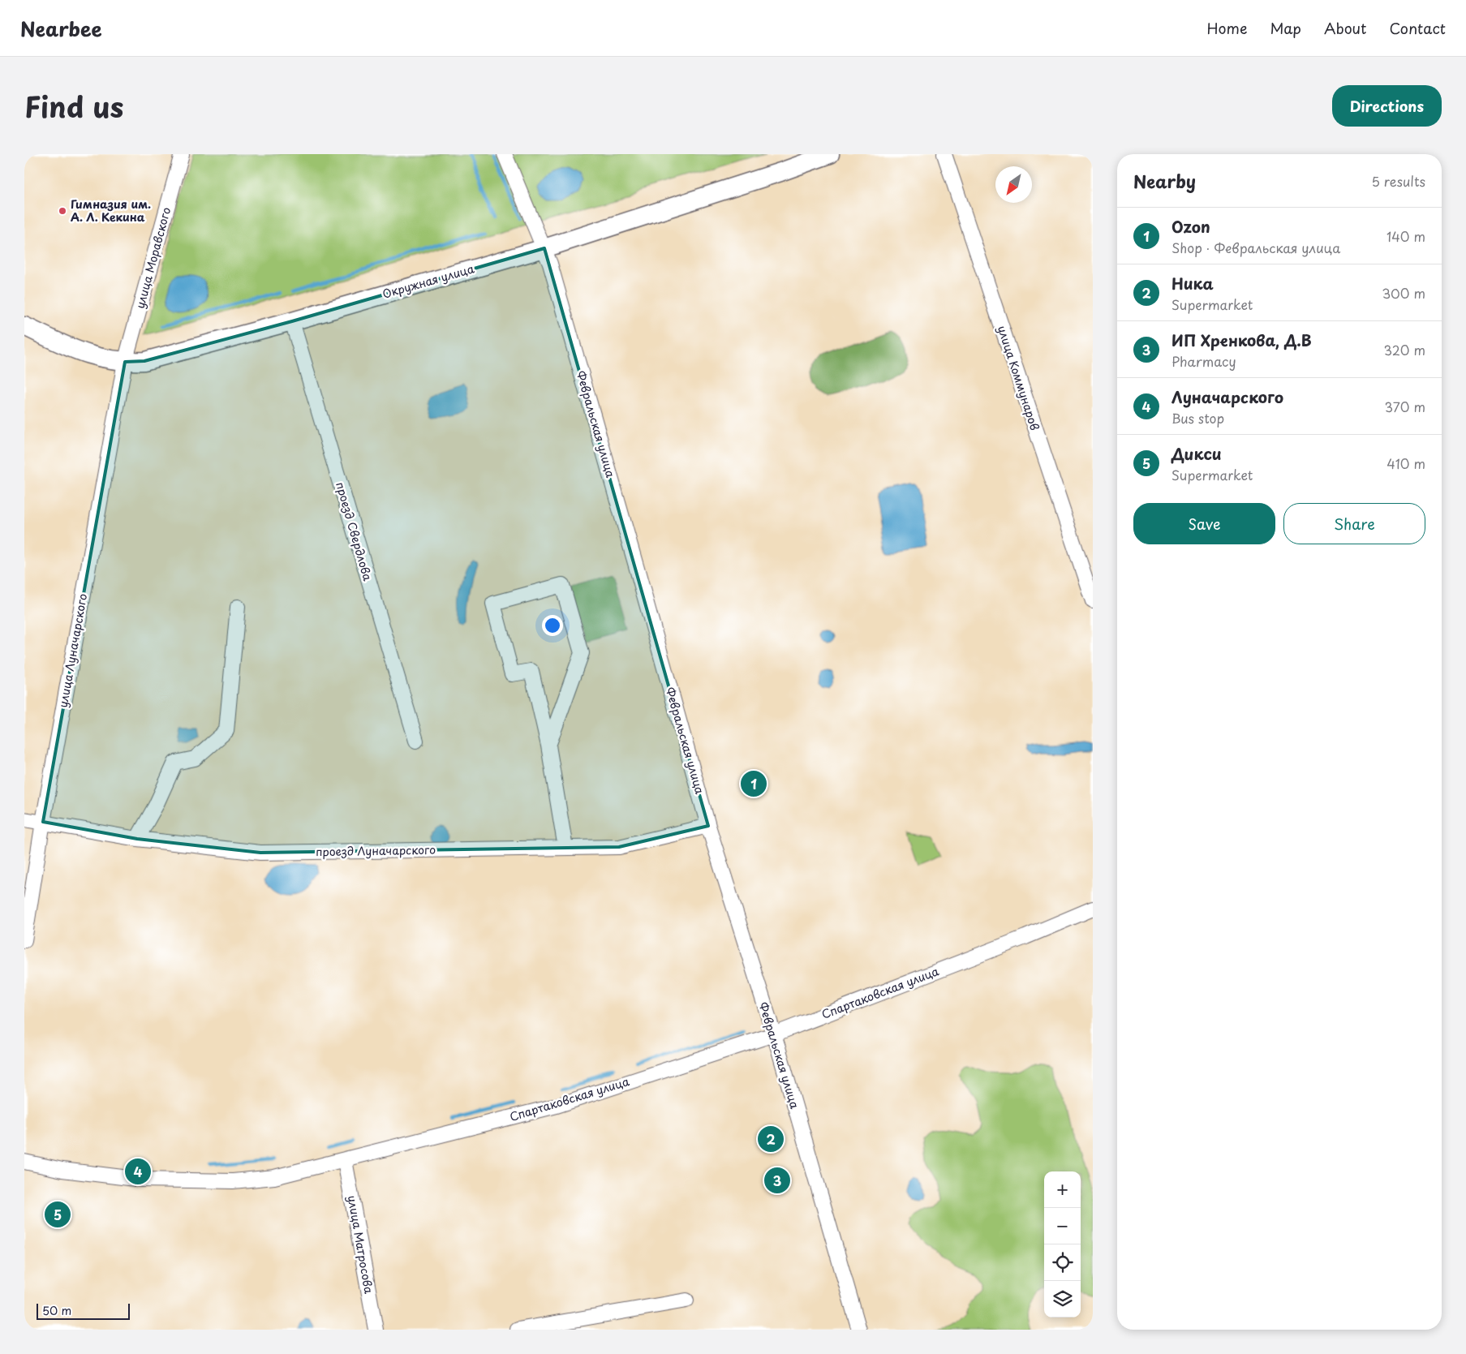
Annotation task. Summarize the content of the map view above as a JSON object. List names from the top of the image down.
{
  "streets": {
    "main road": ["Окружная улица"],
    "street": [
      "улица Моравского",
      "улица Коммунаров",
      "Февральская улица",
      "проезд Свердлова",
      "улица Луначарского",
      "проезд Луначарского",
      "Спартаковская улица",
      "улица Матросова"
    ]
  },
  "crossings": [
    ["улица Моравского", "Окружная улица"],
    ["улица Моравского", "улица Луначарского"],
    ["Окружная улица", "Февральская улица"],
    ["Окружная улица", "проезд Свердлова"],
    ["Окружная улица", "улица Луначарского"],
    ["Февральская улица", "проезд Луначарского"],
    ["Февральская улица", "Спартаковская улица"],
    ["улица Луначарского", "проезд Луначарского"],
    ["Спартаковская улица", "улица Матросова"]
  ],
  "places": ["Гимназия им. А. Л. Кекина"],
  "scale_bar": "50 m",
  "north": "bottom left",
  "page": {
    "header": "Nearbee",
    "nav": [
      "Home",
      "Map",
      "About",
      "Contact"
    ],
    "title": "Find us",
    "buttons": [
      "Directions",
      ["Save", "Share"]
    ],
    "heading": ["Nearby", "5 results"],
    "list": [
      {
        "mark": "1",
        "name": "Ozon",
        "note": "Shop · Февральская улица",
        "value": "140 m"
      },
      {
        "mark": "2",
        "name": "Ника",
        "note": "Supermarket",
        "value": "300 m"
      },
      {
        "mark": "3",
        "name": "ИП Хренкова, Д.В",
        "note": "Pharmacy",
        "value": "320 m"
      },
      {
        "mark": "4",
        "name": "Луначарского",
        "note": "Bus stop",
        "value": "370 m"
      },
      {
        "mark": "5",
        "name": "Дикси",
        "note": "Supermarket",
        "value": "410 m"
      }
    ],
    "pins": [
      "1",
      "2",
      "4",
      "3",
      "5"
    ],
    "map_buttons": ["+", "−"],
    "scale": "50 m"
  }
}
